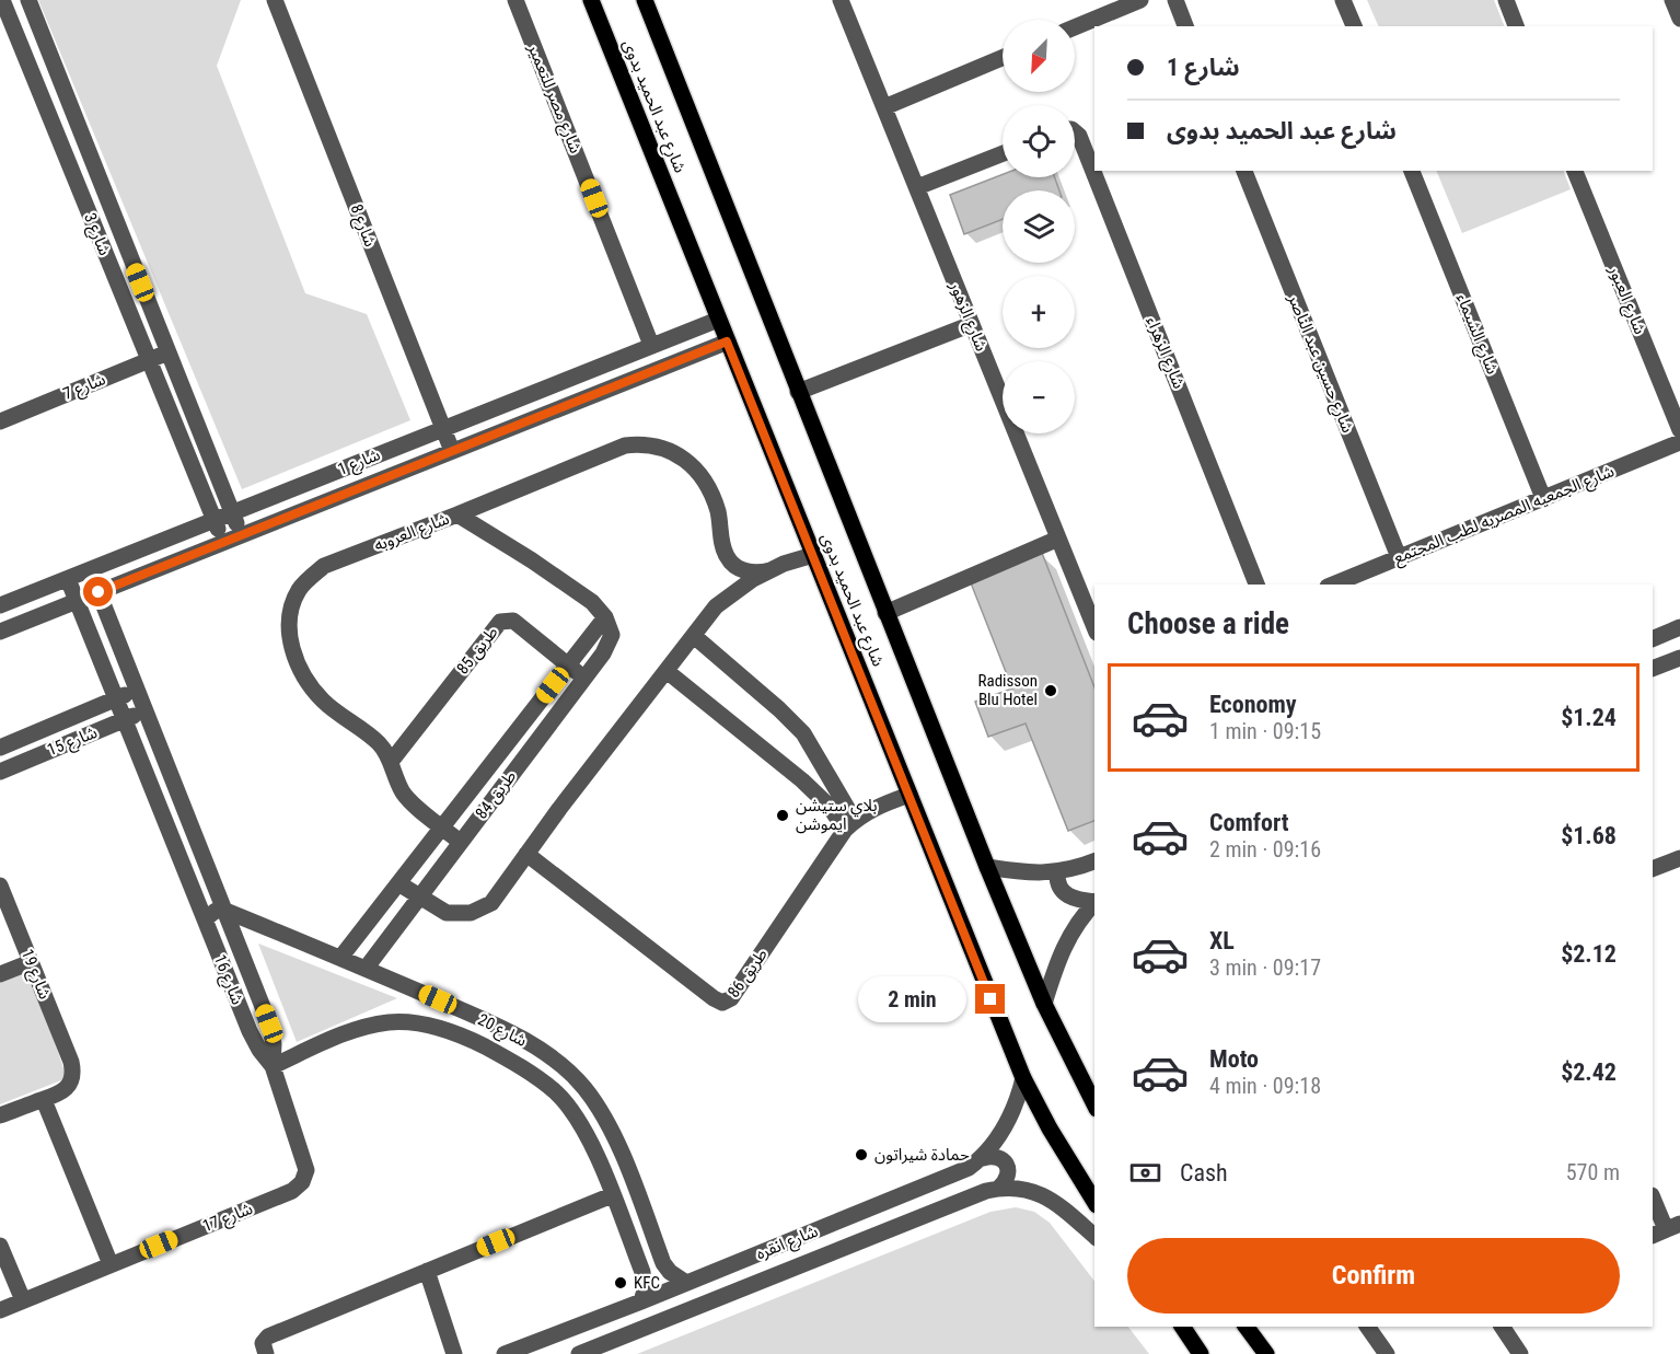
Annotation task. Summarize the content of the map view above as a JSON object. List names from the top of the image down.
{
  "streets": {
    "main road": ["شارع عبد الحميد بدوى"],
    "street": [
      "شارع مصر للتعمير",
      "شارع 8",
      "شارع 3",
      "شارع العبور",
      "شارع الزهور",
      "شارع الشيماء",
      "شارع الزهراء",
      "شارع حسين عبد الناصر",
      "شارع 7",
      "شارع 1",
      "شارع الجمعيه المصريه لطب المجتمع",
      "شارع العروبه",
      "طريق 85",
      "شارع 15",
      "طريق 84",
      "طريق 86",
      "شارع 19",
      "شارع 16",
      "شارع 20",
      "شارع 17",
      "شارع انقره"
    ]
  },
  "crossings": [
    ["شارع مصر للتعمير", "شارع 1"],
    ["شارع عبد الحميد بدوى", "شارع 1"],
    ["شارع عبد الحميد بدوى", "طريق 86"],
    ["شارع عبد الحميد بدوى", "شارع انقره"],
    ["شارع 8", "شارع 1"],
    ["شارع 3", "شارع 7"],
    ["شارع 3", "شارع 1"],
    ["شارع الشيماء", "شارع الجمعيه المصريه لطب المجتمع"],
    ["شارع حسين عبد الناصر", "شارع الجمعيه المصريه لطب المجتمع"],
    ["شارع 1", "شارع 16"],
    ["شارع العروبه", "طريق 85"],
    ["شارع العروبه", "طريق 84"],
    ["طريق 85", "طريق 84"],
    ["شارع 15", "شارع 16"],
    ["طريق 84", "شارع 20"],
    ["شارع 16", "شارع 20"],
    ["شارع 16", "شارع 17"],
    ["شارع 20", "شارع 17"],
    ["شارع 20", "شارع انقره"]
  ],
  "places": [
    "Radisson Blu Hotel",
    "بلاي ستيشن ايموشن",
    "حمادة شيراتون",
    "KFC"
  ],
  "north": "bottom left",
  "page": {
    "map_buttons": ["+", "−"],
    "banner": ["شارع 1", "شارع عبد الحميد بدوى"],
    "heading": "Choose a ride",
    "list": [
      {
        "name": "Economy",
        "note": "1 min · 09:15",
        "value": "$1.24"
      },
      {
        "name": "Comfort",
        "note": "2 min · 09:16",
        "value": "$1.68"
      },
      {
        "name": "XL",
        "note": "3 min · 09:17",
        "value": "$2.12"
      },
      {
        "name": "Moto",
        "note": "4 min · 09:18",
        "value": "$2.42"
      }
    ],
    "bubble": "2 min",
    "pay": ["Cash", "570 m"],
    "buttons": "Confirm"
  }
}
